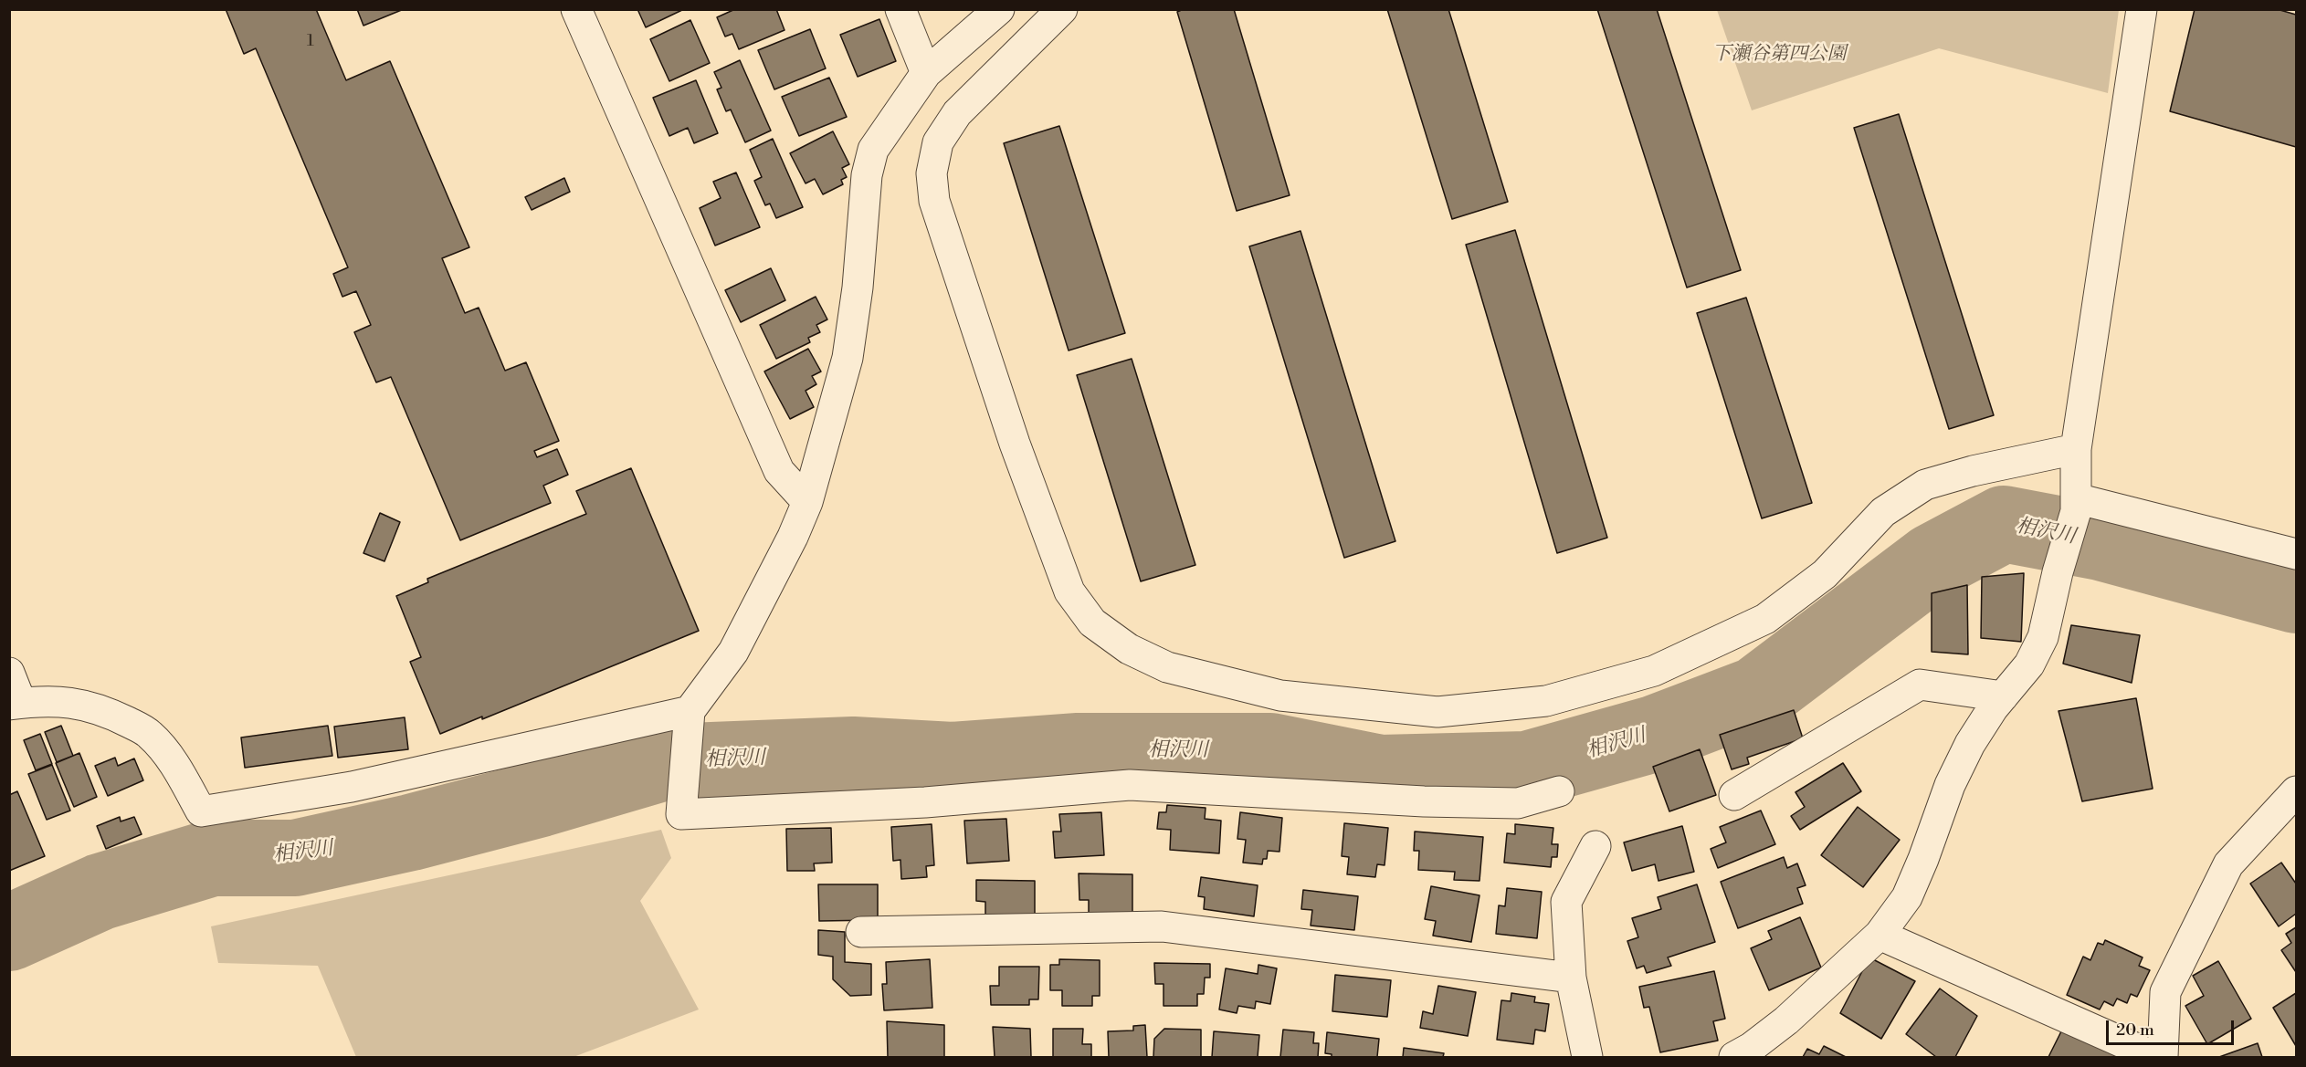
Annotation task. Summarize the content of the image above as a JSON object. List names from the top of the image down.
{
  "water": ["相沢川"],
  "parks": ["下瀬谷第四公園"],
  "house_numbers": ["1"],
  "scale_bar": "20 m"
}
